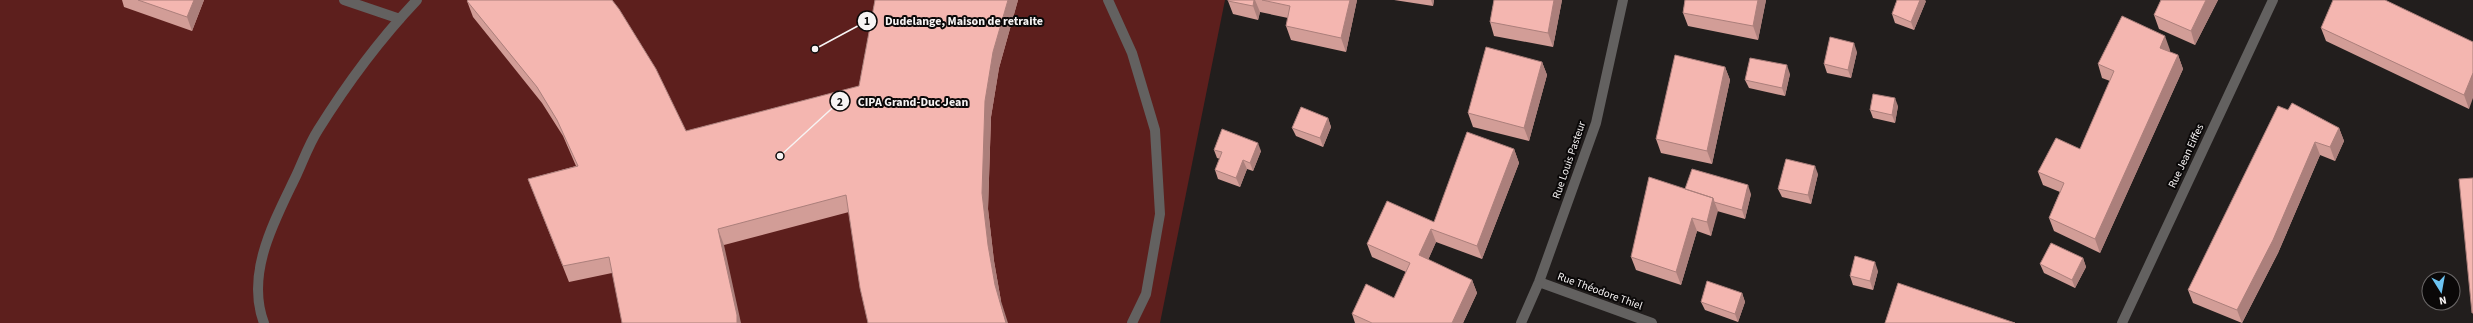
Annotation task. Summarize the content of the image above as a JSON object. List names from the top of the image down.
{
  "streets": {
    "street": ["Rue Jean Eiffes", "Rue Louis Pasteur", "Rue Théodore Thiel"]
  },
  "crossings": [
    ["Rue Louis Pasteur", "Rue Théodore Thiel"]
  ],
  "places": ["Dudelange, Maison de retraite", "CIPA Grand-Duc Jean"],
  "north": "bottom"
}
